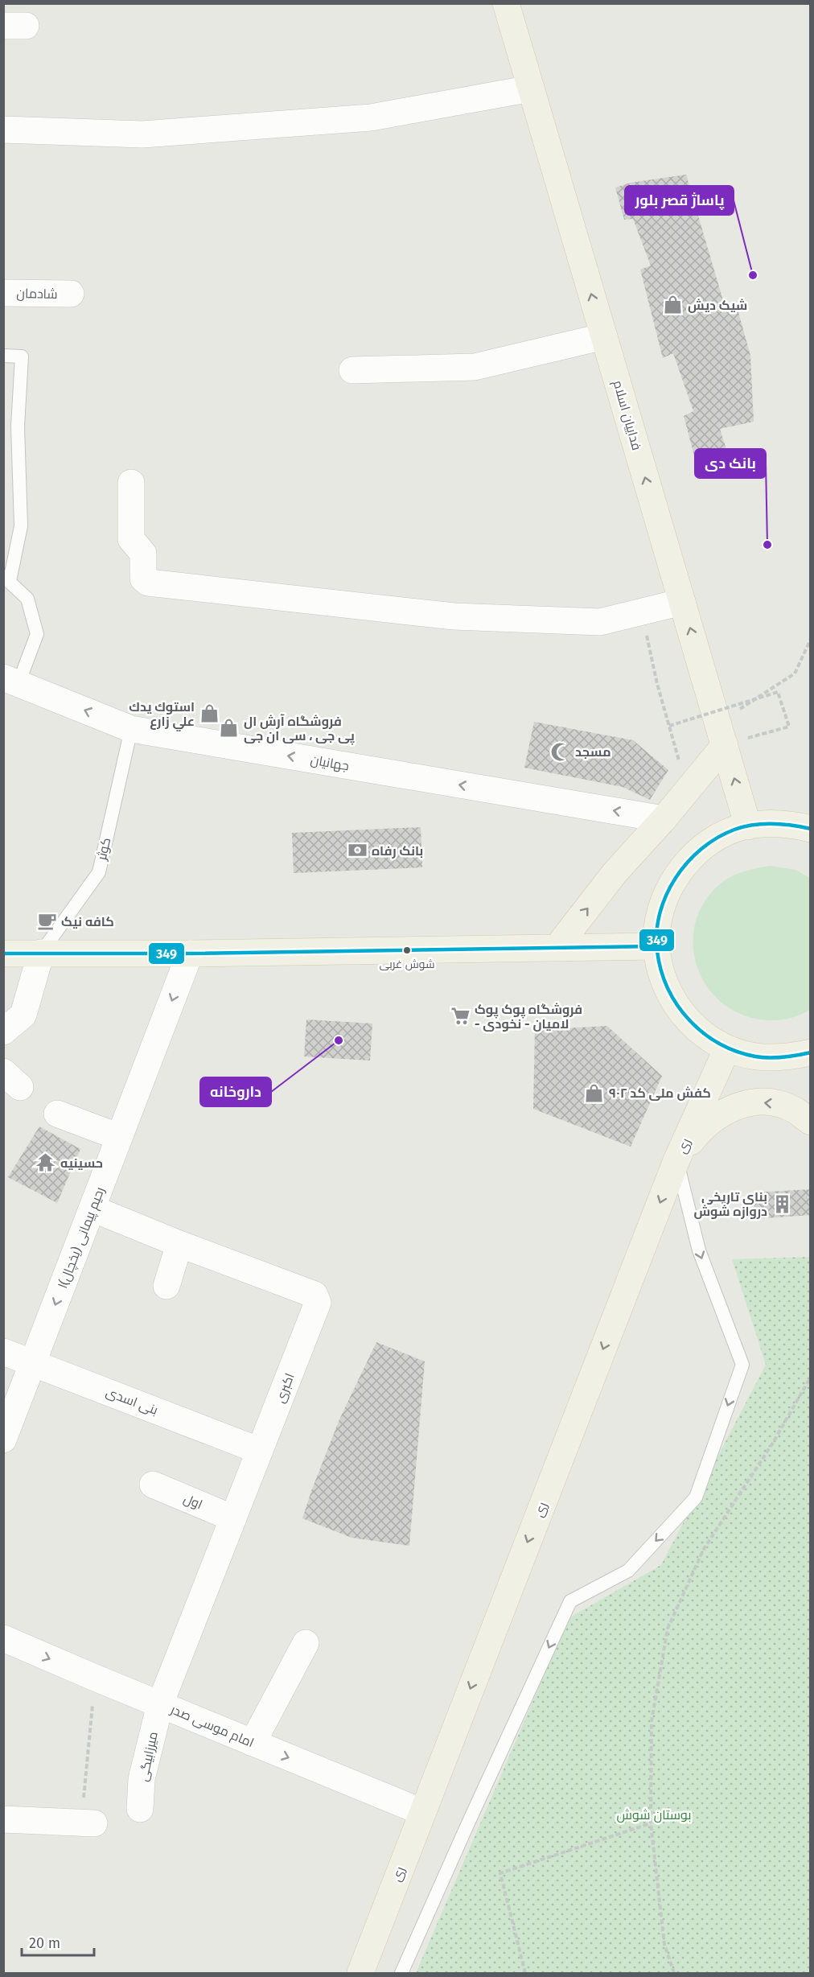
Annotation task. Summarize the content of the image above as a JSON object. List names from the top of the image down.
{
  "streets": {
    "main road": ["فداییان اسلام", "ری"],
    "street": [
      "شادمان",
      "جهانیان",
      "رحیم پیمانی (یخچال)ا",
      "اکبری",
      "بنی اسدی",
      "اول",
      "امام موسی صدر",
      "میرزابیگی"
    ],
    "lane": ["کوثر"]
  },
  "crossings": [
    ["جهانیان", "کوثر"],
    ["ری", "امام موسی صدر"],
    ["رحیم پیمانی (یخچال)ا", "اکبری"],
    ["رحیم پیمانی (یخچال)ا", "بنی اسدی"],
    ["اکبری", "بنی اسدی"],
    ["اکبری", "اول"],
    ["اکبری", "امام موسی صدر"],
    ["اکبری", "میرزابیگی"],
    ["امام موسی صدر", "میرزابیگی"]
  ],
  "one_way": [
    "فداییان اسلام",
    "جهانیان",
    "ری",
    "امام موسی صدر"
  ],
  "parks": ["بوستان شوش"],
  "places": {
    "other": [
      "پاساژ قصر بلور",
      "بانک دی",
      "شوش غربی",
      "داروخانه"
    ],
    "shop": [
      "شیک دیش",
      "استوك يدك علي زارع",
      "فروشگاه آرش ال پی جی ، سی ان جی",
      "کفش ملی کد ۹۰۲"
    ],
    "mosque": ["مسجد"],
    "bank": ["بانک رفاه"],
    "cafe": ["کافه نیک"],
    "supermarket": ["فروشگاه پوک پوک - لاميان - نخودی"],
    "temple": ["حسینیه"],
    "building": ["بنای تاریخی دروازه شوش"]
  },
  "lines": ["transit line 349"],
  "scale_bar": "20 m"
}
